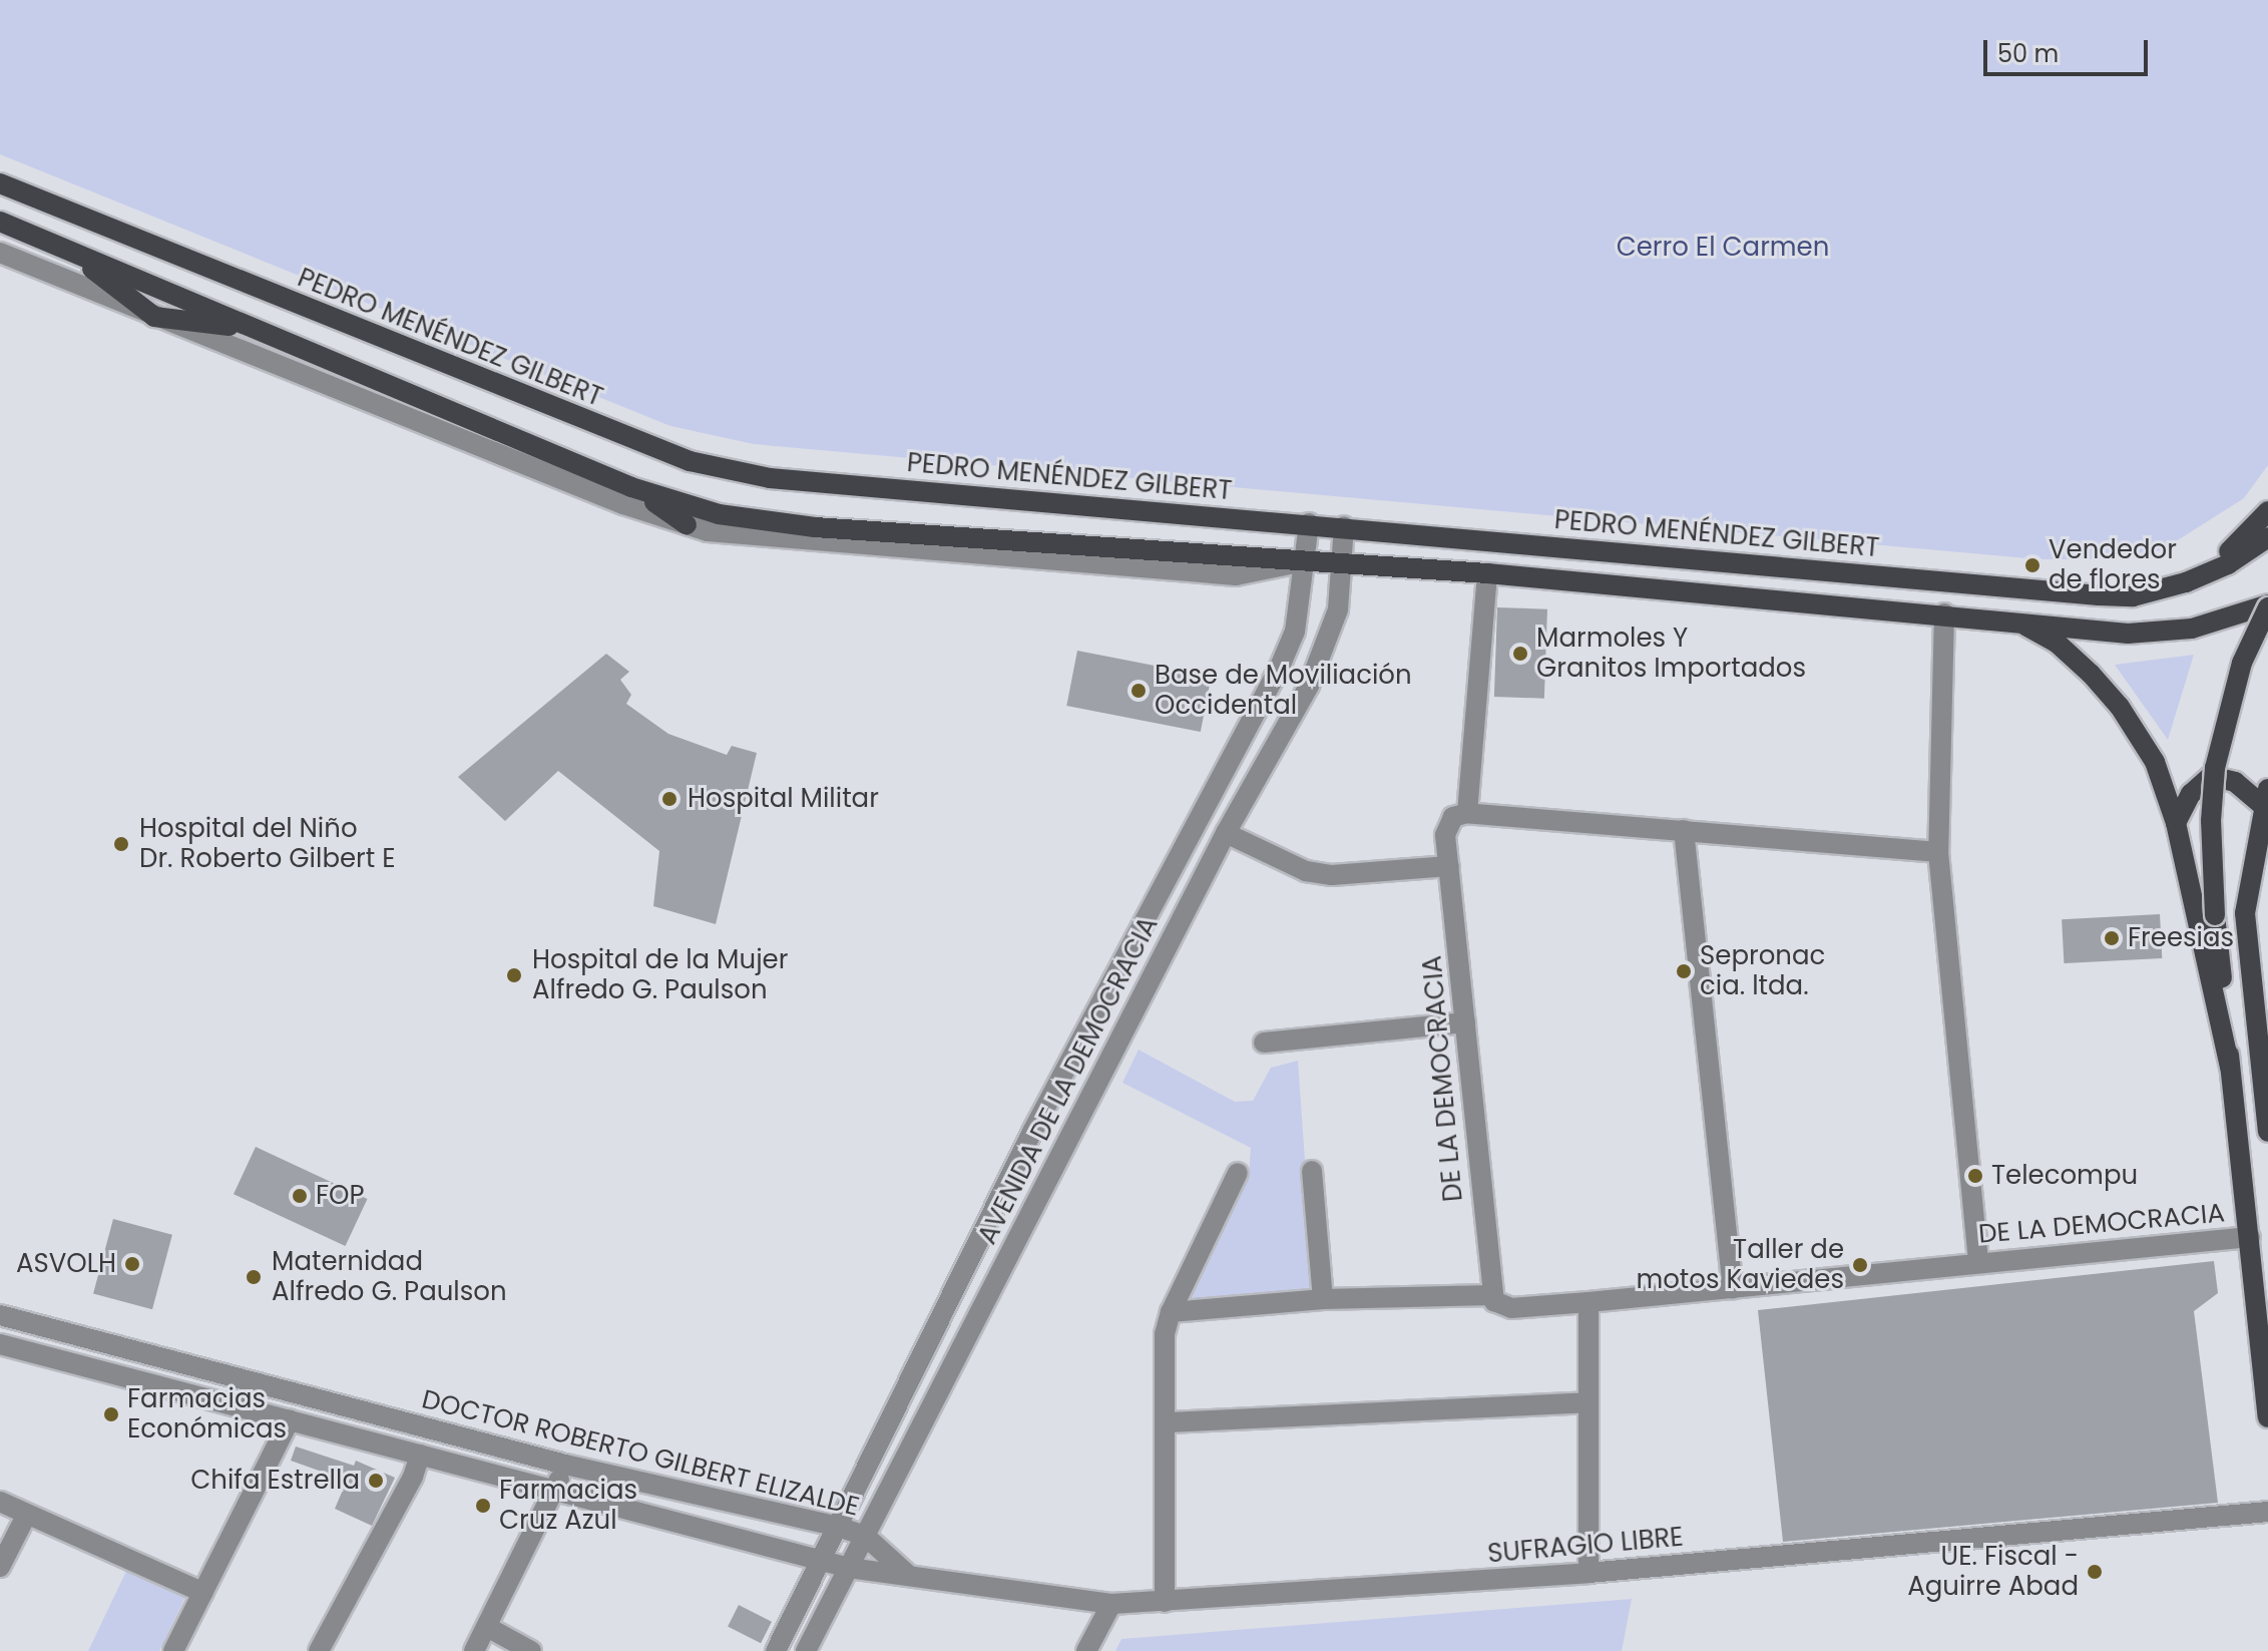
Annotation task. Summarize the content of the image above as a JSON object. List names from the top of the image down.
{
  "streets": {
    "main road": ["PEDRO MENÉNDEZ GILBERT"],
    "street": [
      "DE LA DEMOCRACIA",
      "AVENIDA DE LA DEMOCRACIA",
      "DOCTOR ROBERTO GILBERT ELIZALDE",
      "SUFRAGIO LIBRE"
    ]
  },
  "crossings": [
    ["PEDRO MENÉNDEZ GILBERT", "AVENIDA DE LA DEMOCRACIA"],
    ["AVENIDA DE LA DEMOCRACIA", "DOCTOR ROBERTO GILBERT ELIZALDE"],
    ["DOCTOR ROBERTO GILBERT ELIZALDE", "SUFRAGIO LIBRE"]
  ],
  "parks": ["Cerro El Carmen"],
  "places": [
    "Vendedor de flores",
    "Marmoles Y Granitos Importados",
    "Base de Moviliación Occidental",
    "Hospital Militar",
    "Hospital del Niño Dr. Roberto Gilbert E",
    "Freesias",
    "Sepronac cia. ltda.",
    "Hospital de la Mujer Alfredo G. Paulson",
    "Telecompu",
    "FOP",
    "ASVOLH",
    "Taller de motos Kaviedes",
    "Maternidad Alfredo G. Paulson",
    "Farmacias Económicas",
    "Chifa Estrella",
    "Farmacias Cruz Azul",
    "UE. Fiscal - Aguirre Abad"
  ],
  "scale_bar": "50 m"
}
